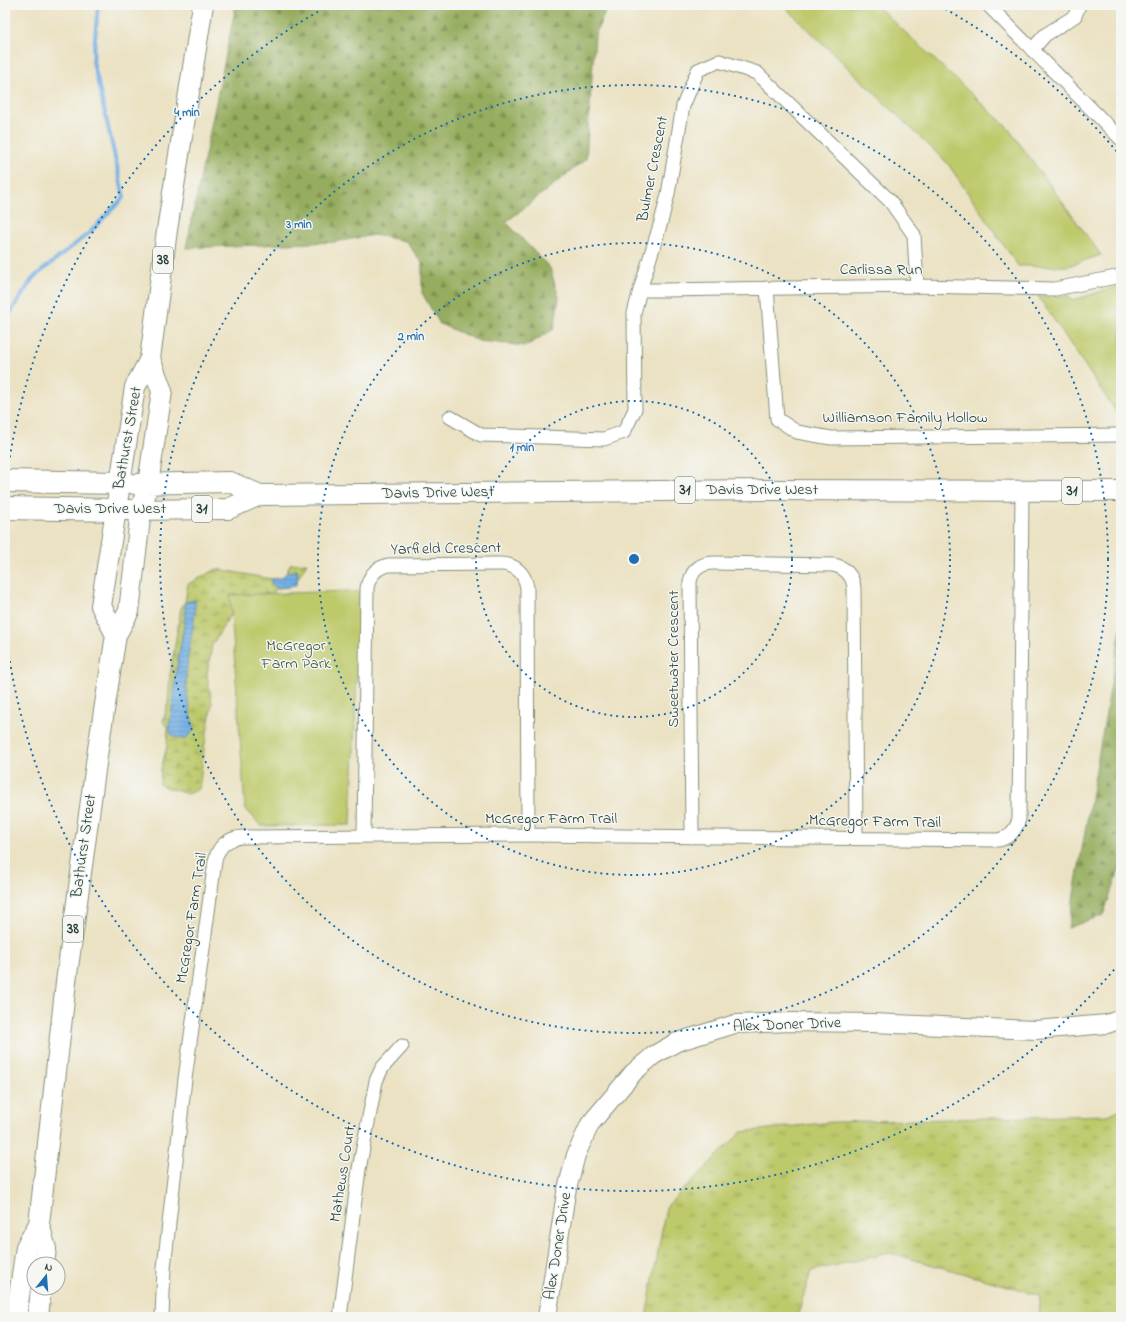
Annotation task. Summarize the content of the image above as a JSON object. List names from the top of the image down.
{
  "streets": {
    "highway": ["31", "Davis Drive West"],
    "main road": ["38", "Bathurst Street"],
    "street": [
      "Bulmer Crescent",
      "Carlissa Run",
      "Williamson Family Hollow",
      "Yarfield Crescent",
      "Sweetwater Crescent",
      "McGregor Farm Trail",
      "Alex Doner Drive",
      "Mathews Court"
    ]
  },
  "crossings": [
    ["Bulmer Crescent", "Carlissa Run"],
    ["Carlissa Run", "Williamson Family Hollow"],
    ["Bathurst Street", "Davis Drive West"],
    ["Davis Drive West", "McGregor Farm Trail"],
    ["Yarfield Crescent", "McGregor Farm Trail"],
    ["Sweetwater Crescent", "McGregor Farm Trail"]
  ],
  "parks": ["McGregor Farm Park"],
  "north": "top",
  "rings": [
    "4 min",
    "3 min",
    "2 min",
    "1 min"
  ]
}
